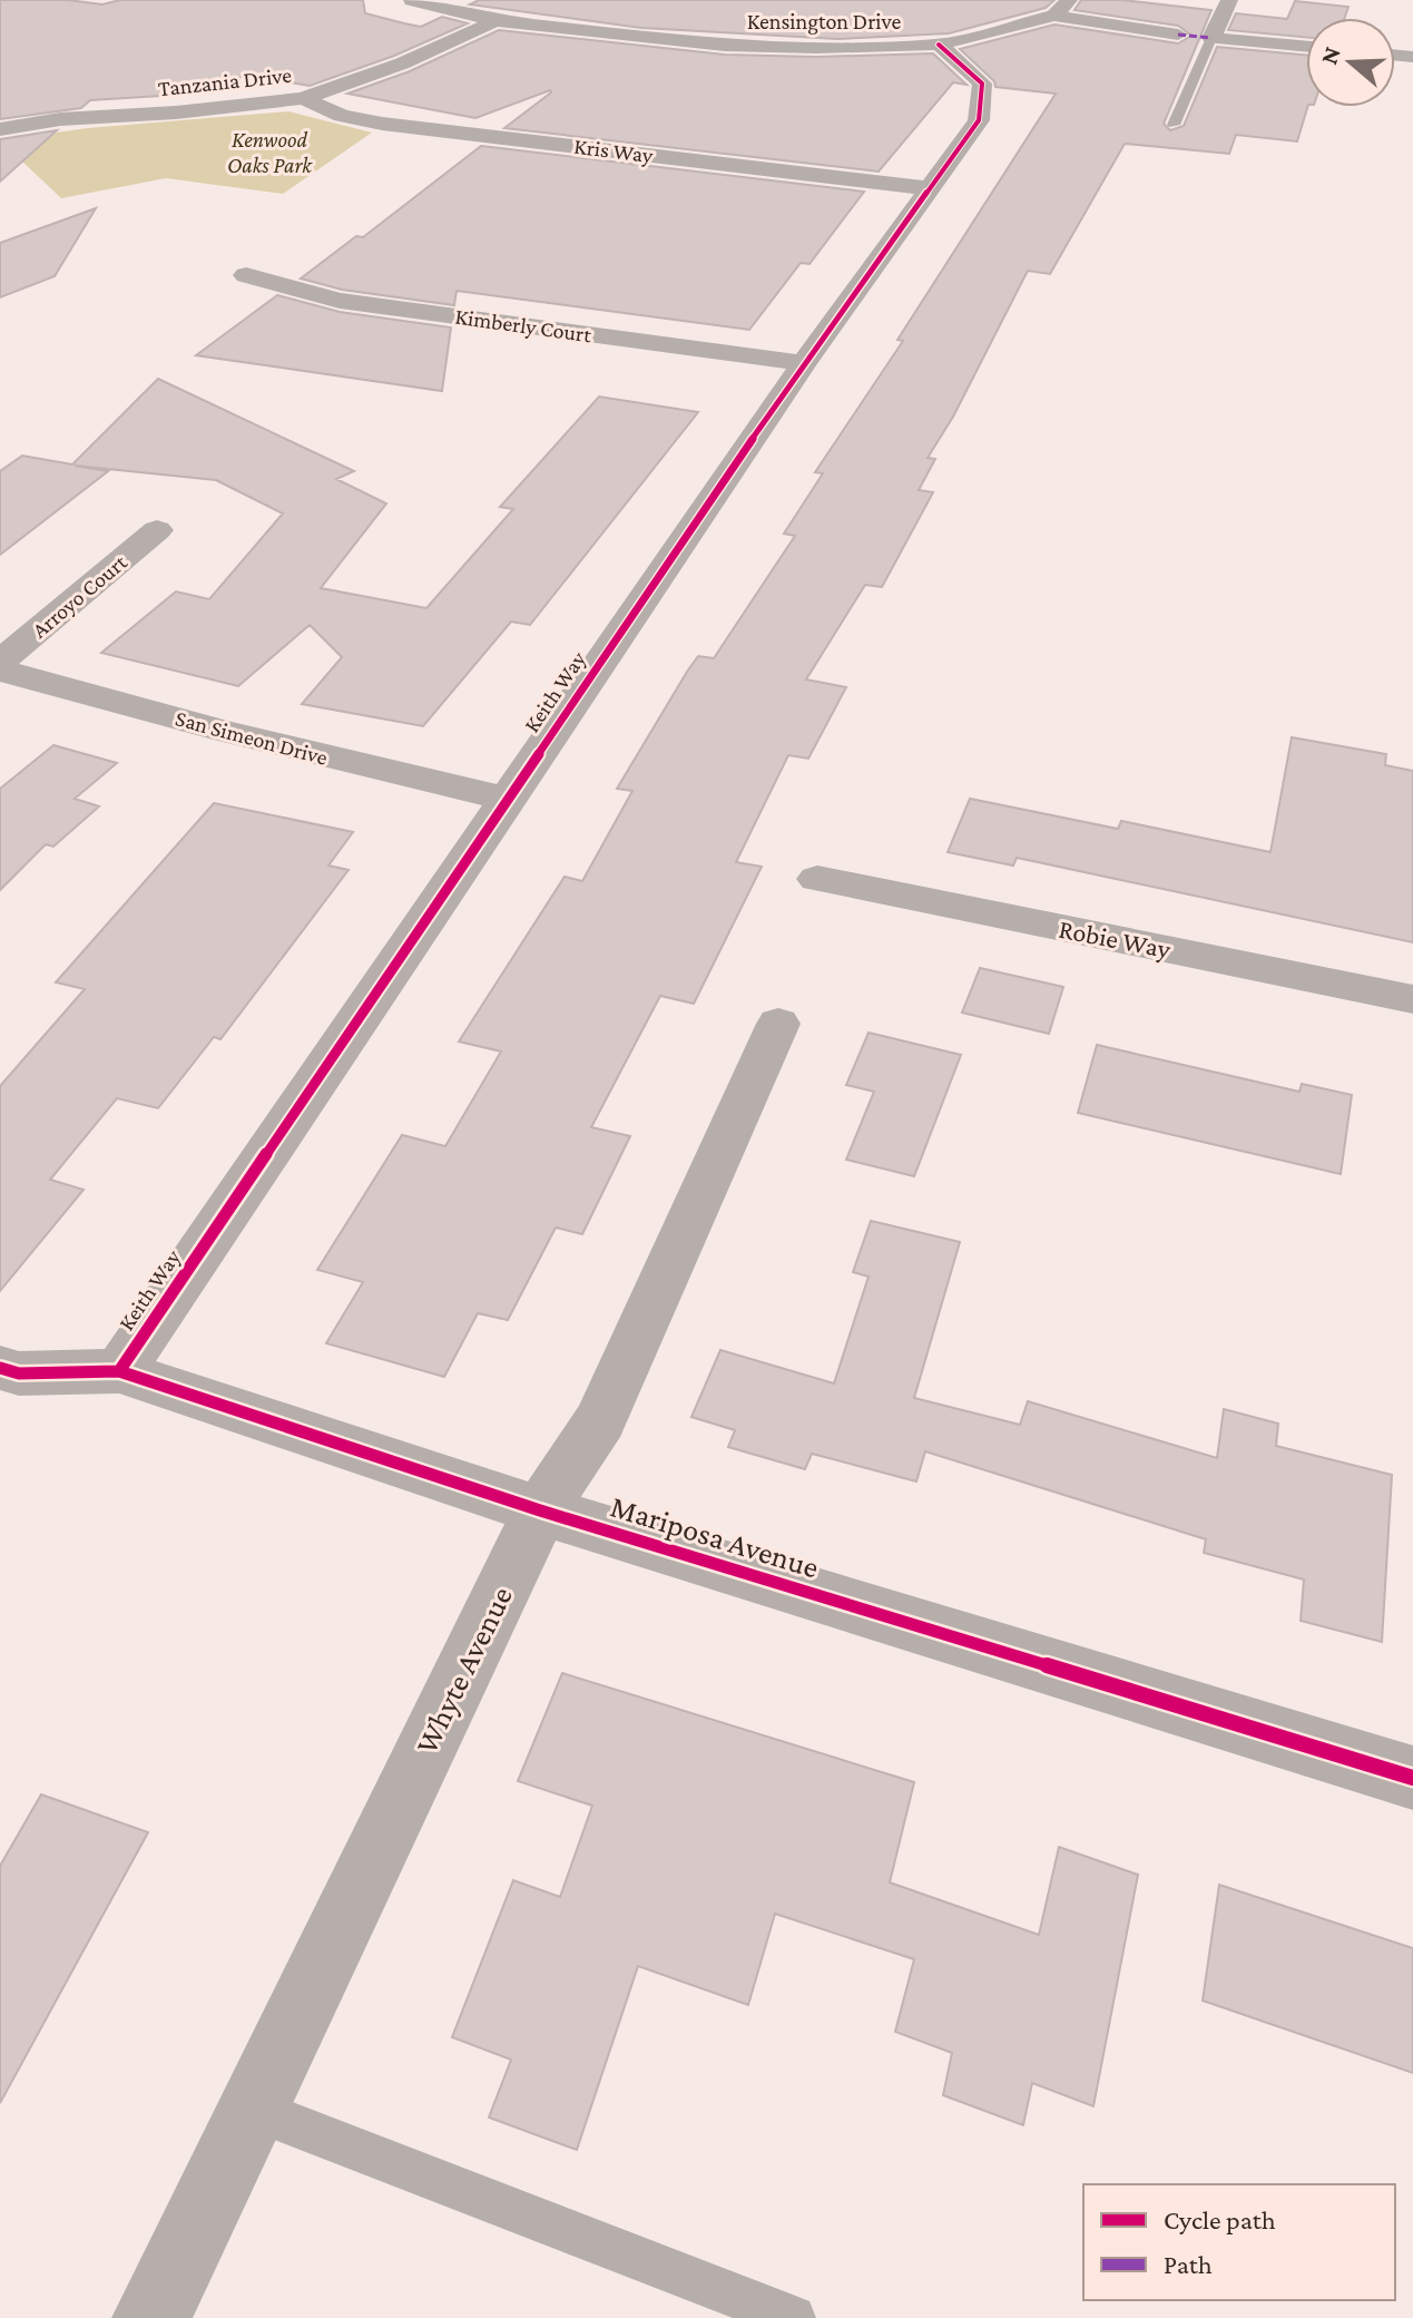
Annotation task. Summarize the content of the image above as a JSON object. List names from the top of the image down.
{
  "streets": {
    "street": [
      "Kensington Drive",
      "Tanzania Drive",
      "Kris Way",
      "Kimberly Court",
      "Arroyo Court",
      "Keith Way",
      "San Simeon Drive",
      "Robie Way",
      "Mariposa Avenue",
      "Whyte Avenue"
    ]
  },
  "crossings": [
    ["Kensington Drive", "Tanzania Drive"],
    ["Kensington Drive", "Keith Way"],
    ["Tanzania Drive", "Kris Way"],
    ["Kris Way", "Keith Way"],
    ["Kimberly Court", "Keith Way"],
    ["Keith Way", "San Simeon Drive"],
    ["Keith Way", "Mariposa Avenue"],
    ["Mariposa Avenue", "Whyte Avenue"]
  ],
  "parks": ["Kenwood Oaks Park"],
  "legend": ["Cycle path", "Path"],
  "north": "left"
}
